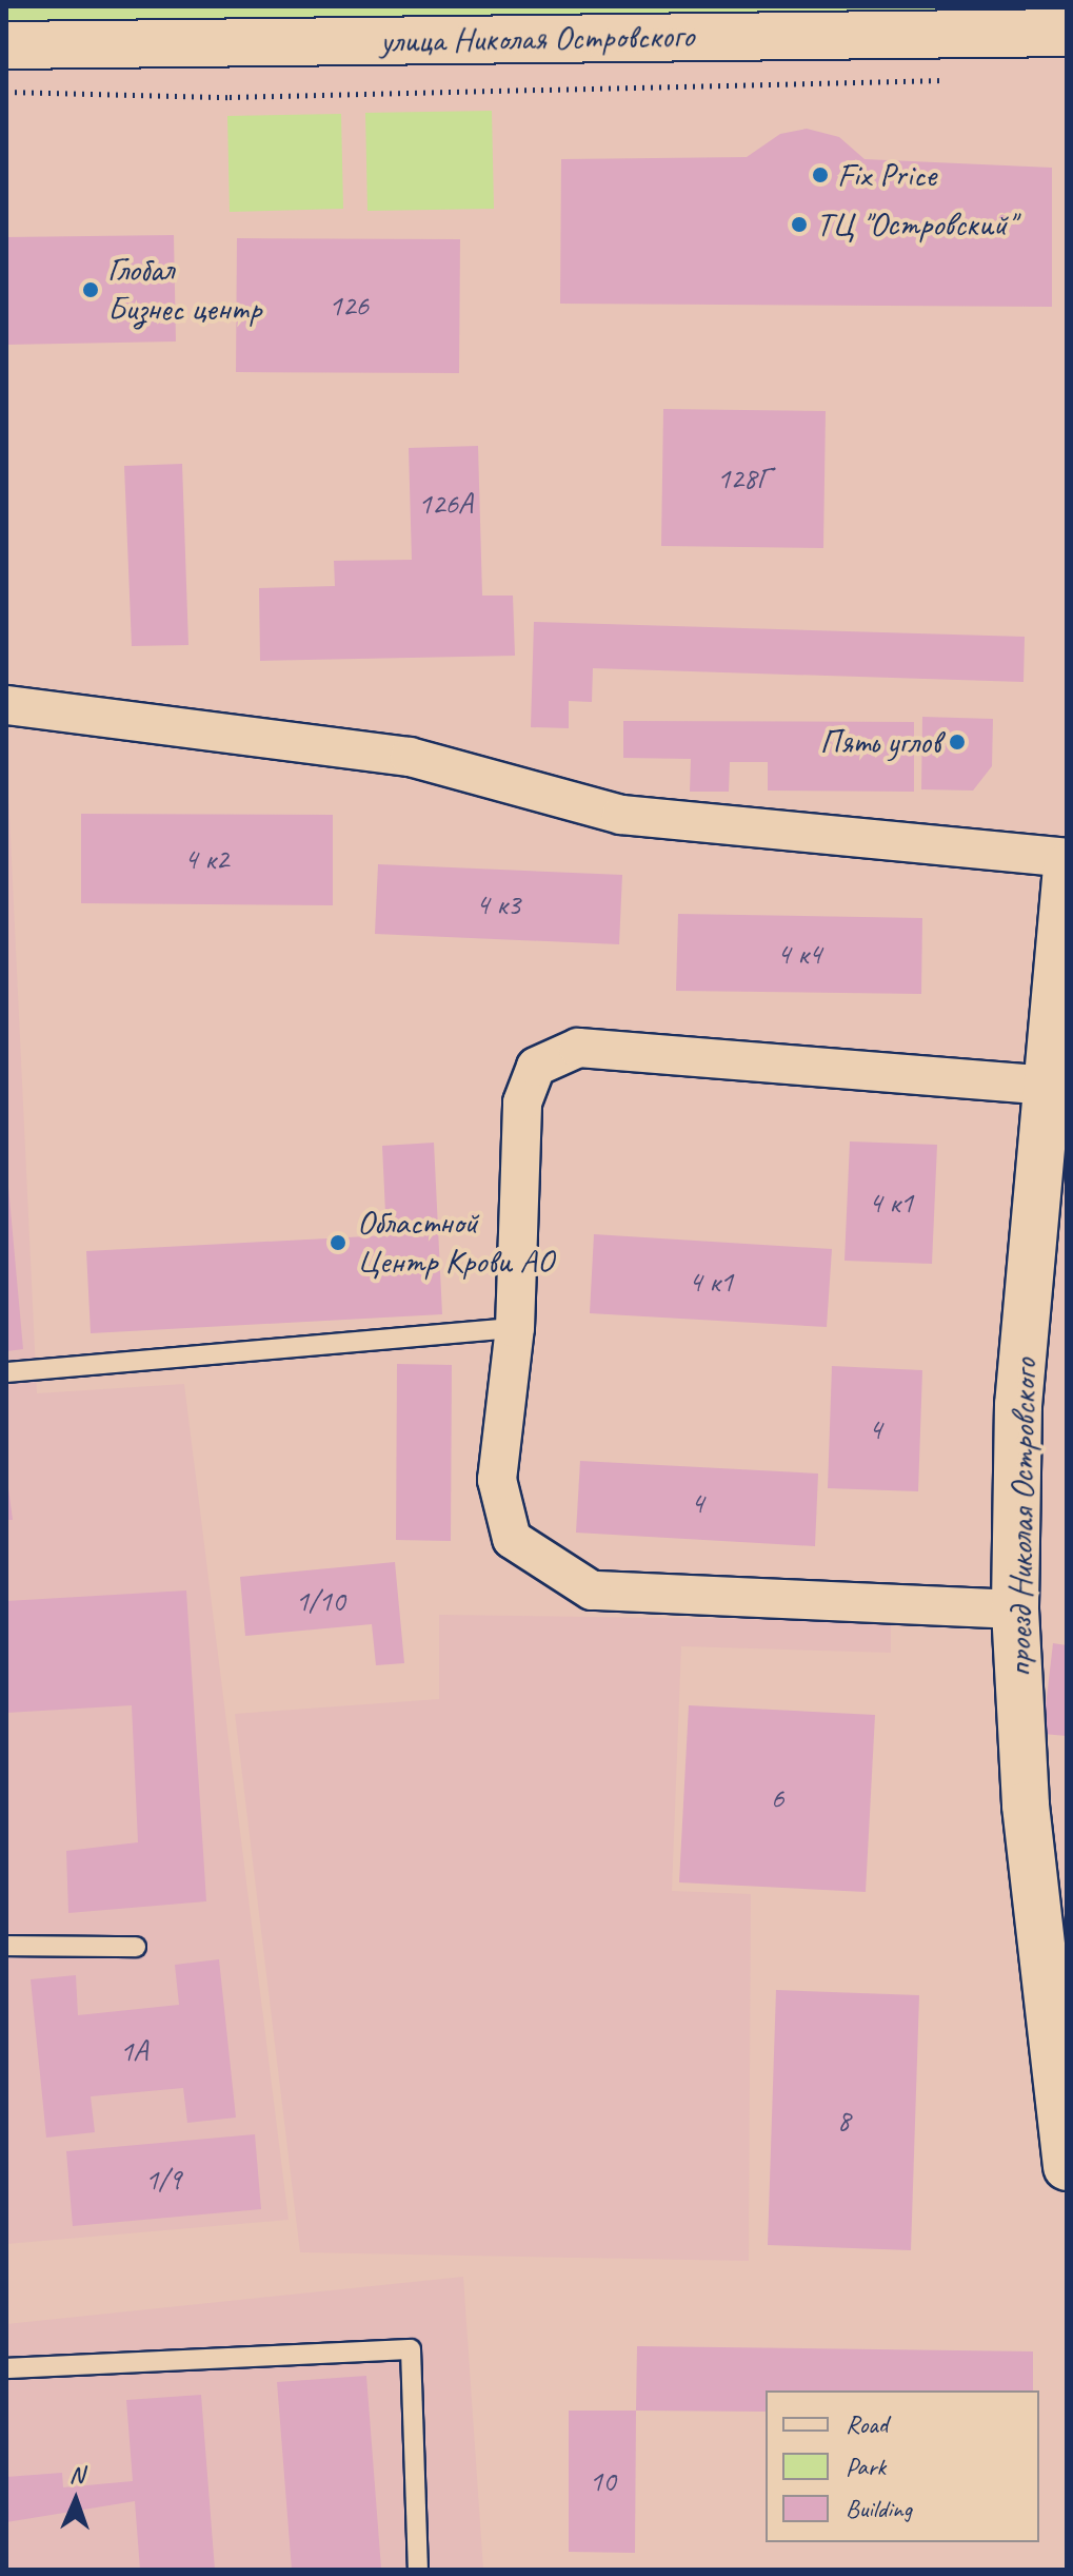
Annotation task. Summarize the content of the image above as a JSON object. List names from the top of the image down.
{
  "streets": {
    "street": ["улица Николая Островского", "проезд Николая Островского"]
  },
  "places": [
    "Fix Price",
    "ТЦ \"Островский\"",
    "Глобал Бизнес центр",
    "Пять углов",
    "Областной Центр Крови АО"
  ],
  "house_numbers": [
    "126",
    "128Г",
    "126А",
    "4 к2",
    "4 к3",
    "4 к4",
    "4 к1",
    "4 к1",
    "4",
    "4",
    "1/10",
    "6",
    "1А",
    "8",
    "1/9",
    "10"
  ],
  "legend": ["Road", "Park", "Building"],
  "north": "top"
}
